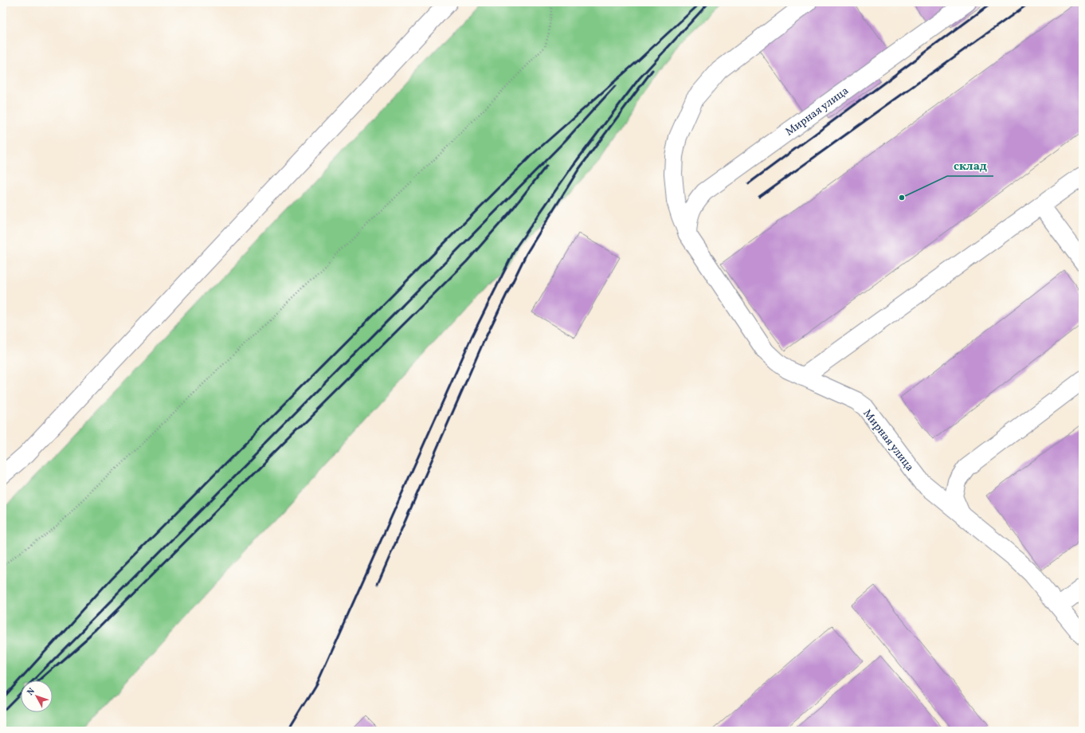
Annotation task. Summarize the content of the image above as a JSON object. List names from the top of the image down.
{
  "streets": {
    "lane": ["Мирная улица"]
  },
  "places": ["склад"],
  "north": "top left"
}
